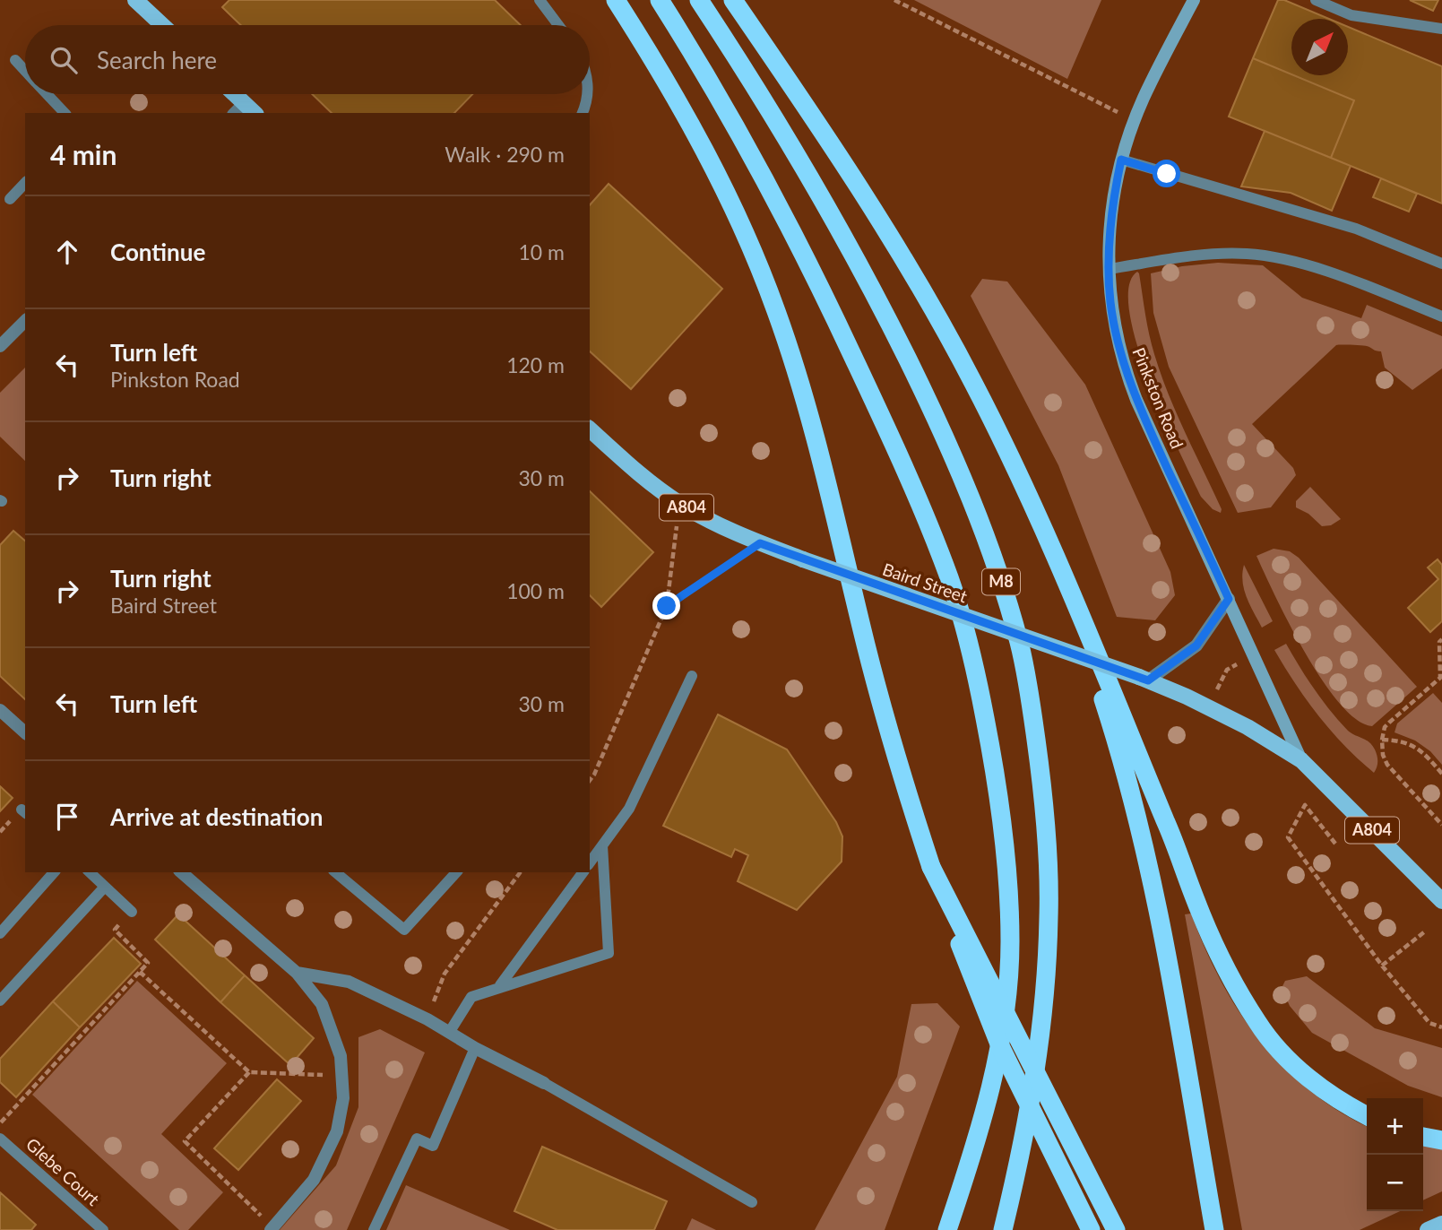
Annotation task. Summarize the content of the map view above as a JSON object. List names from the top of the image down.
{
  "streets": {
    "highway": ["M8"],
    "main road": ["A804", "Baird Street"],
    "street": ["Pinkston Road"],
    "lane": ["Glebe Court"]
  },
  "crossings": [
    ["Pinkston Road", "A804"],
    ["Pinkston Road", "Baird Street"],
    ["A804", "Baird Street"]
  ],
  "north": "top right",
  "page": {
    "search": "Search here",
    "heading": ["4 min", "Walk · 290 m"],
    "list": [
      ["Continue", "10 m"],
      ["Turn left", "Pinkston Road", "120 m"],
      ["Turn right", "30 m"],
      ["Turn right", "Baird Street", "100 m"],
      ["Turn left", "30 m"],
      "Arrive at destination"
    ],
    "map_buttons": ["+", "−"]
  }
}
